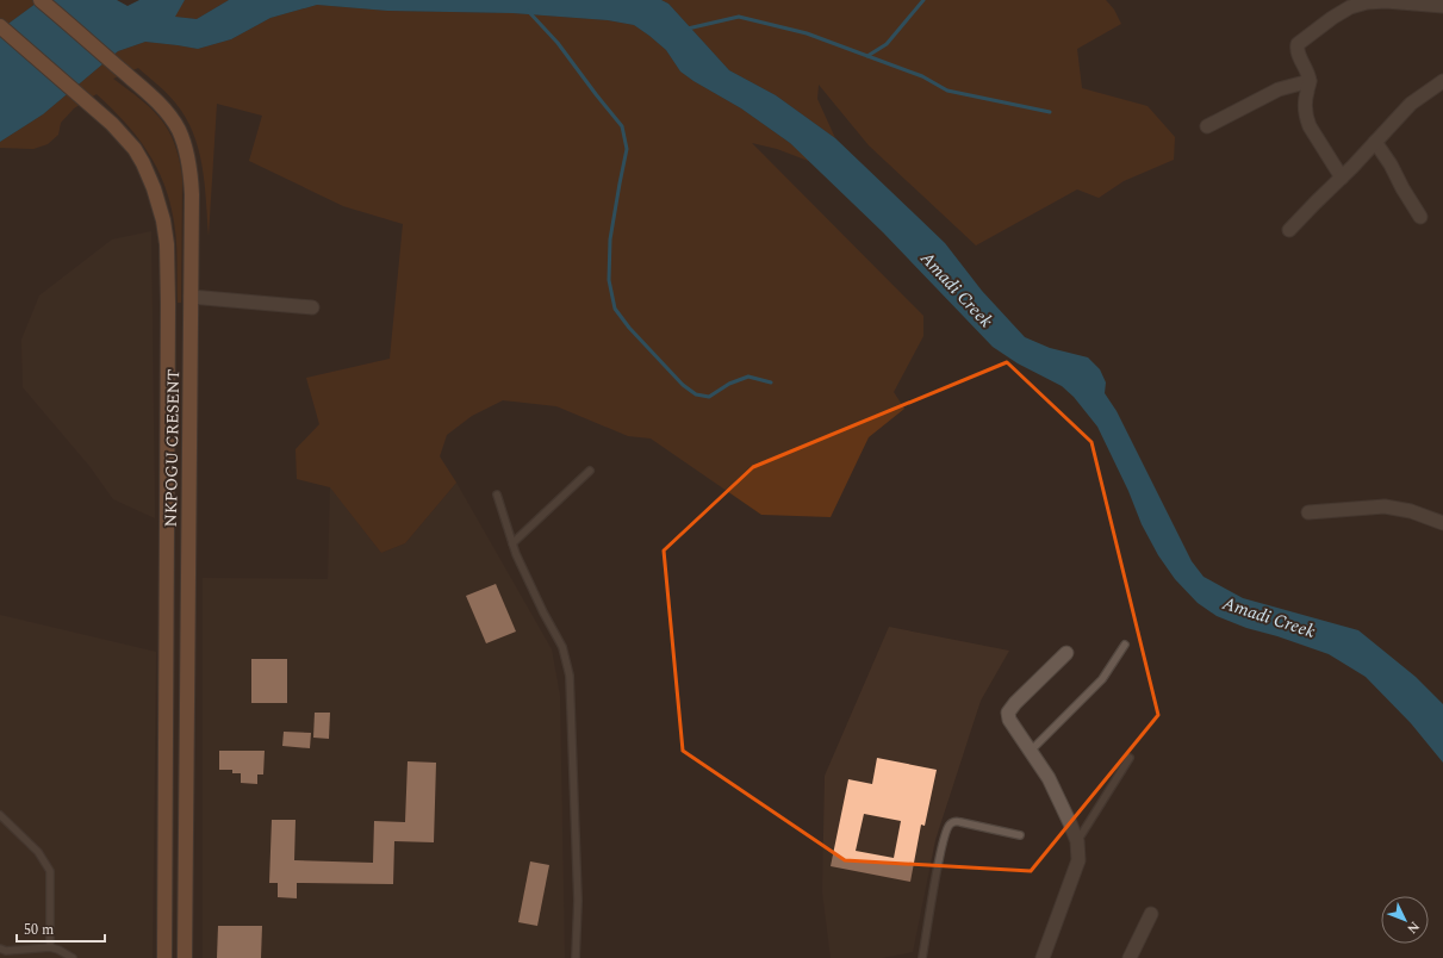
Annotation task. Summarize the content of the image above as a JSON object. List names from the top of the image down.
{
  "streets": {
    "main road": ["NKPOGU CRESENT"]
  },
  "water": ["Amadi Creek"],
  "scale_bar": "50 m",
  "north": "bottom right"
}
